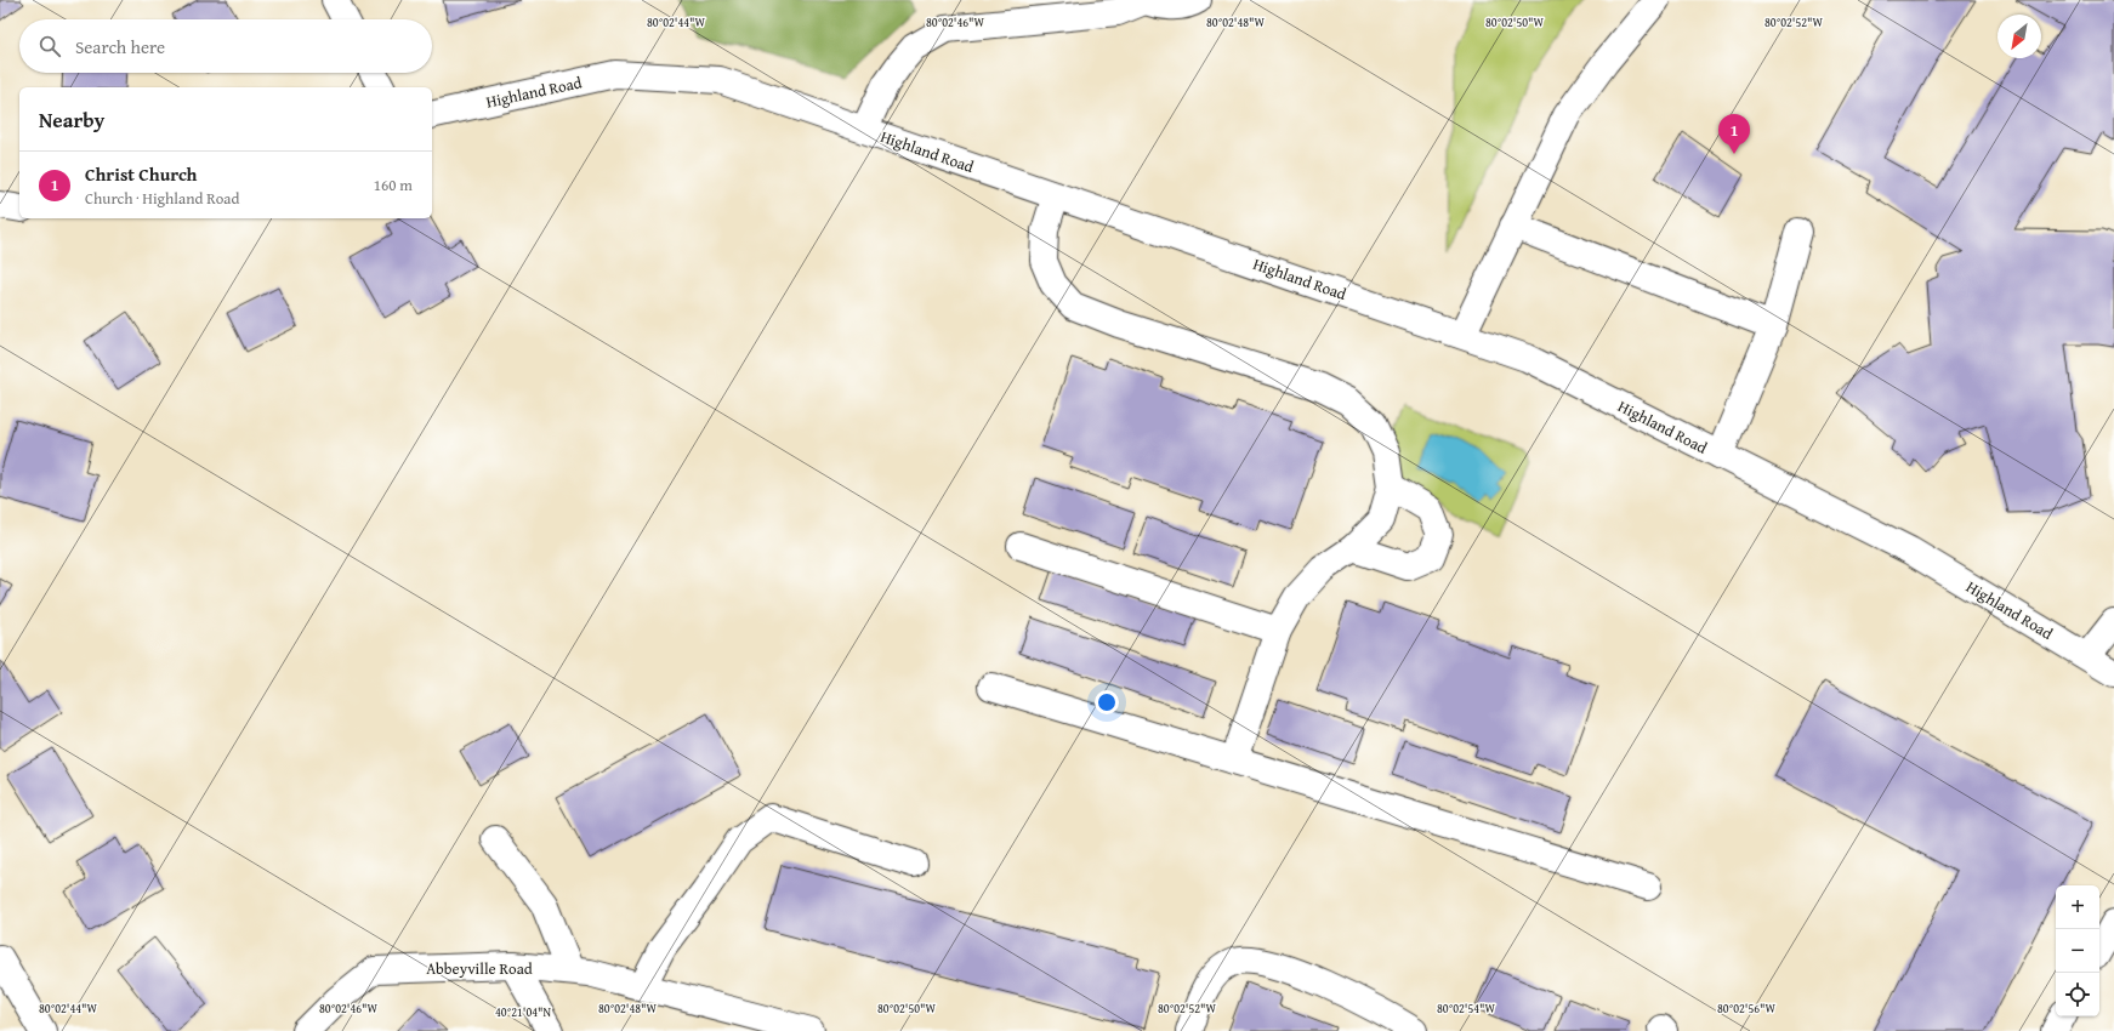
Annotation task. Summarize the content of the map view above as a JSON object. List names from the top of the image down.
{
  "streets": {
    "street": ["Highland Road", "Abbeyville Road"]
  },
  "north": "bottom left",
  "page": {
    "search": "Search here",
    "heading": "Nearby",
    "pins": "1",
    "list": [
      {
        "mark": "1",
        "name": "Christ Church",
        "note": "Church · Highland Road",
        "value": "160 m"
      }
    ],
    "map_buttons": ["+", "−"]
  },
  "coordinates": [
    "80°02'46\"W",
    "80°02'44\"W",
    "80°02'48\"W",
    "80°02'50\"W",
    "80°02'52\"W",
    "80°02'54\"W",
    "80°02'56\"W",
    "40°21'04\"N"
  ]
}
